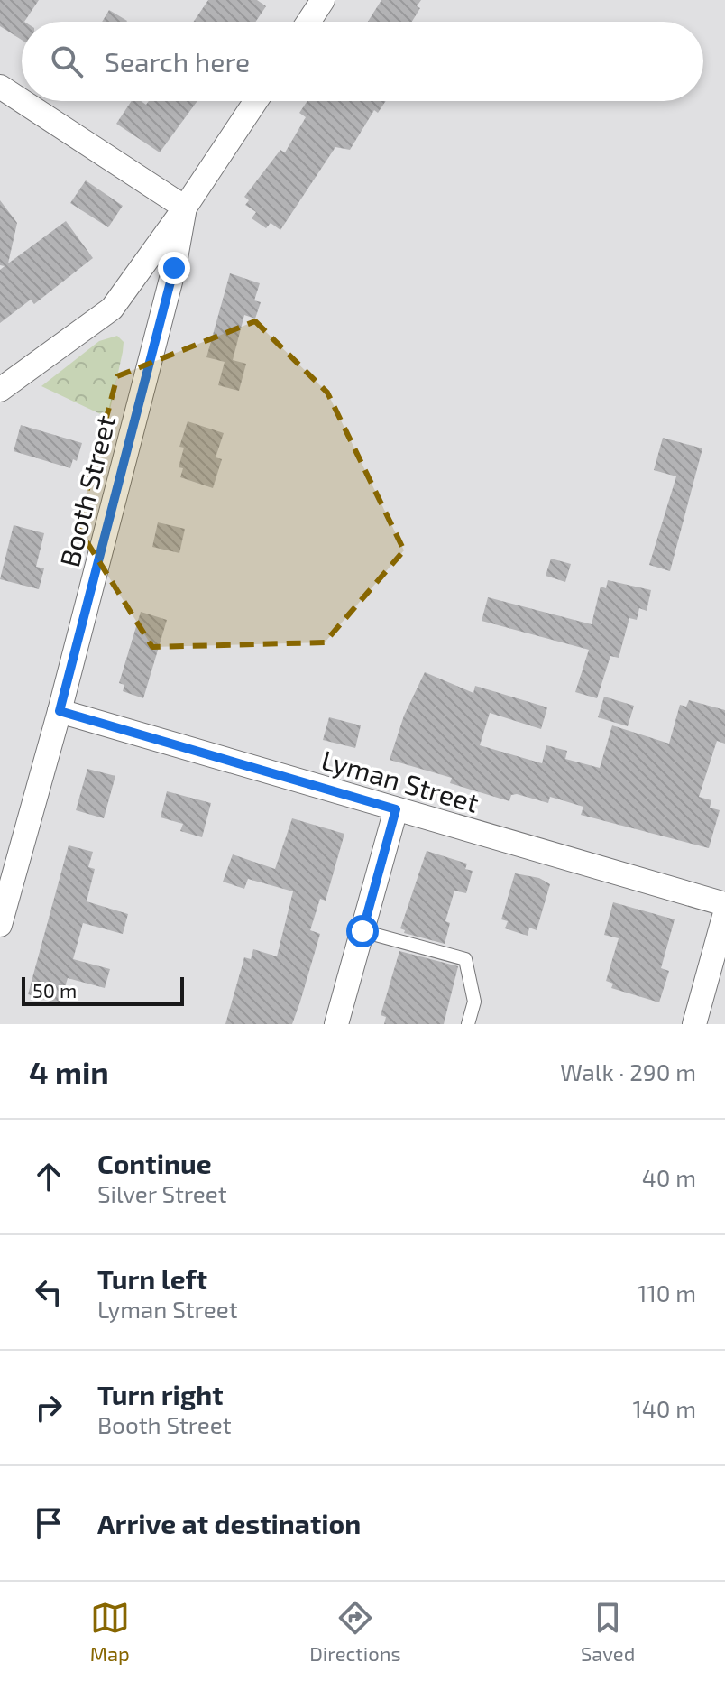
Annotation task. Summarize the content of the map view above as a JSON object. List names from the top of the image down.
{
  "streets": {
    "street": ["Booth Street", "Lyman Street"]
  },
  "crossings": [
    ["Booth Street", "Lyman Street"]
  ],
  "scale_bar": "50 m",
  "page": {
    "search": "Search here",
    "scale": "50 m",
    "heading": ["4 min", "Walk · 290 m"],
    "list": [
      ["Continue", "Silver Street", "40 m"],
      ["Turn left", "Lyman Street", "110 m"],
      ["Turn right", "Booth Street", "140 m"],
      "Arrive at destination"
    ],
    "nav": ["Map", "Directions", "Saved"]
  }
}
